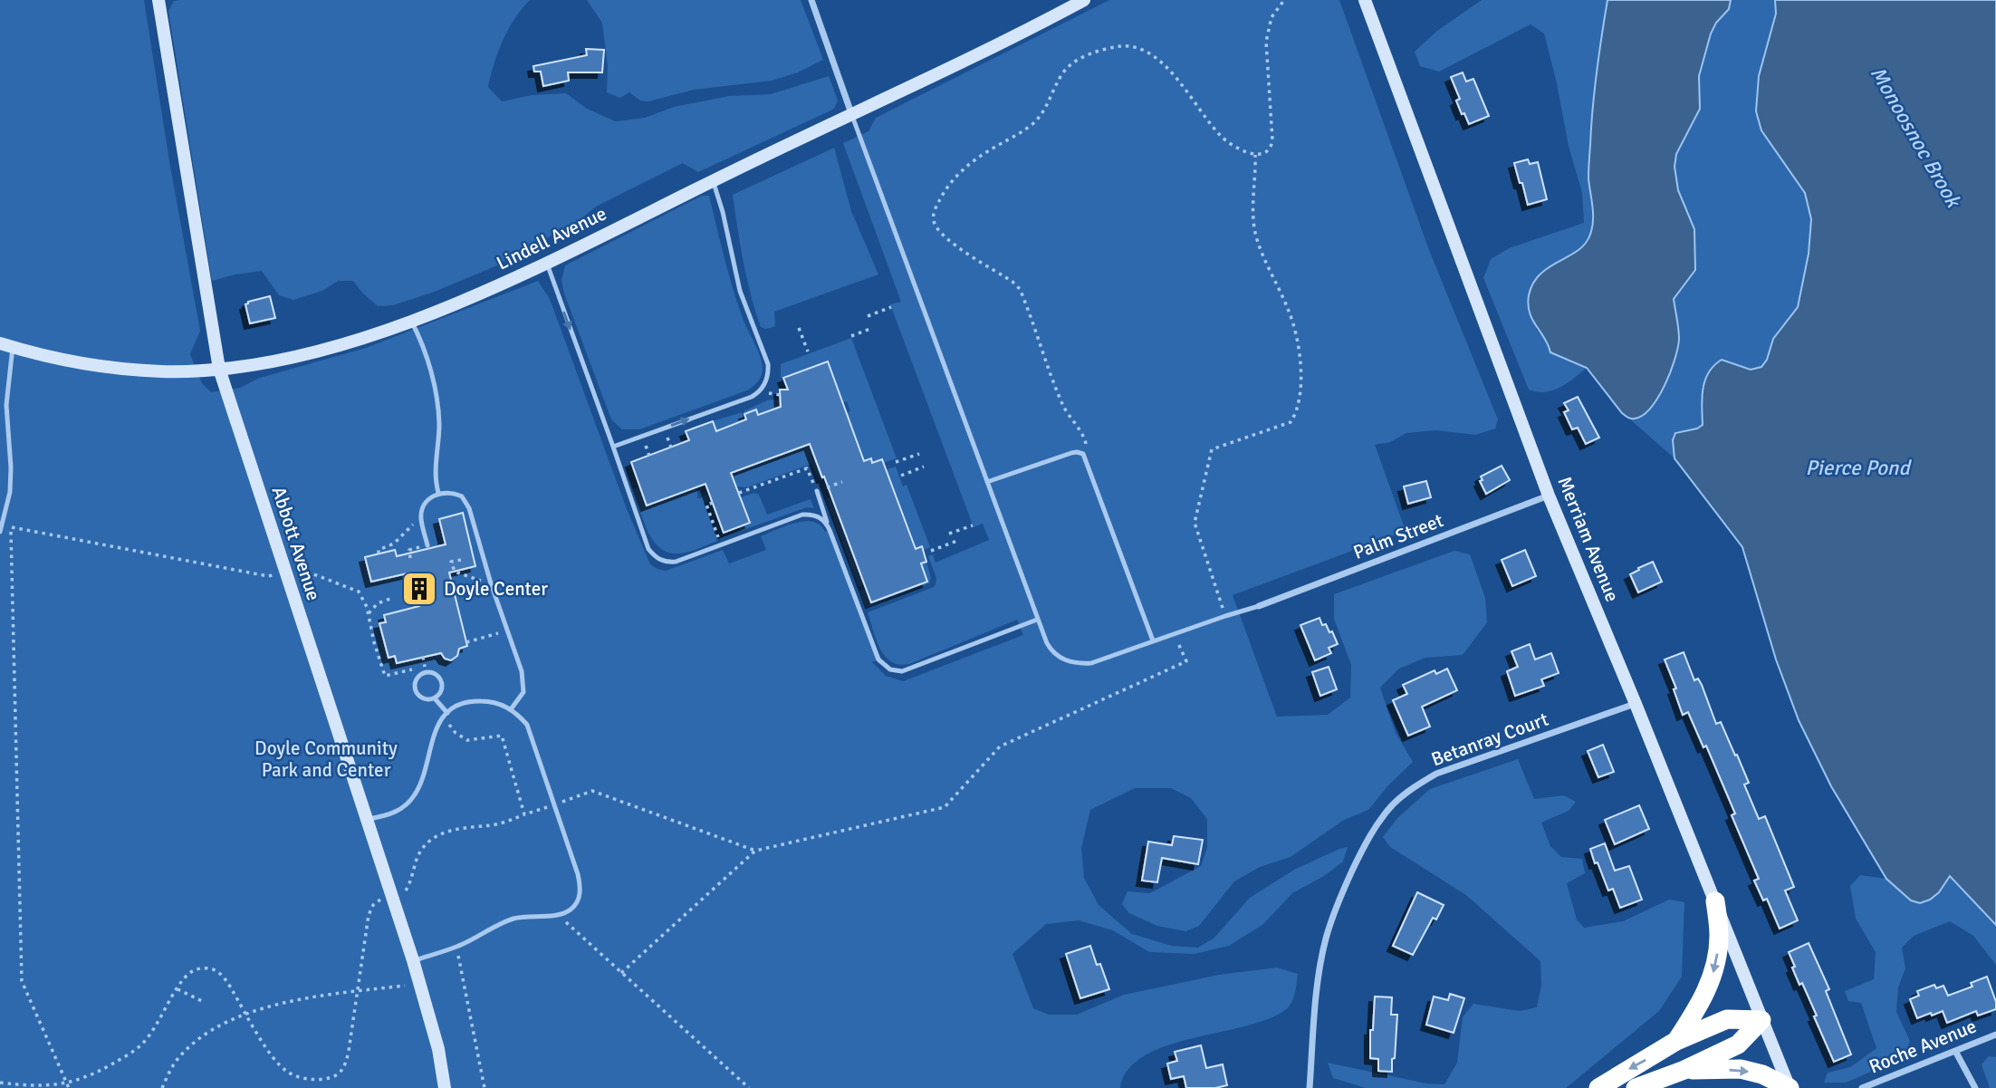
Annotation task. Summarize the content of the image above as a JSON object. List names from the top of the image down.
{
  "streets": {
    "street": [
      "Lindell Avenue",
      "Palm Street",
      "Merriam Avenue",
      "Abbott Avenue",
      "Betanray Court",
      "Roche Avenue"
    ]
  },
  "crossings": [
    ["Lindell Avenue", "Abbott Avenue"],
    ["Palm Street", "Merriam Avenue"],
    ["Merriam Avenue", "Betanray Court"]
  ],
  "water": ["Monoosnoc Brook", "Pierce Pond"],
  "parks": ["Doyle Community Park and Center"],
  "places": {
    "building": ["Doyle Center"]
  }
}
